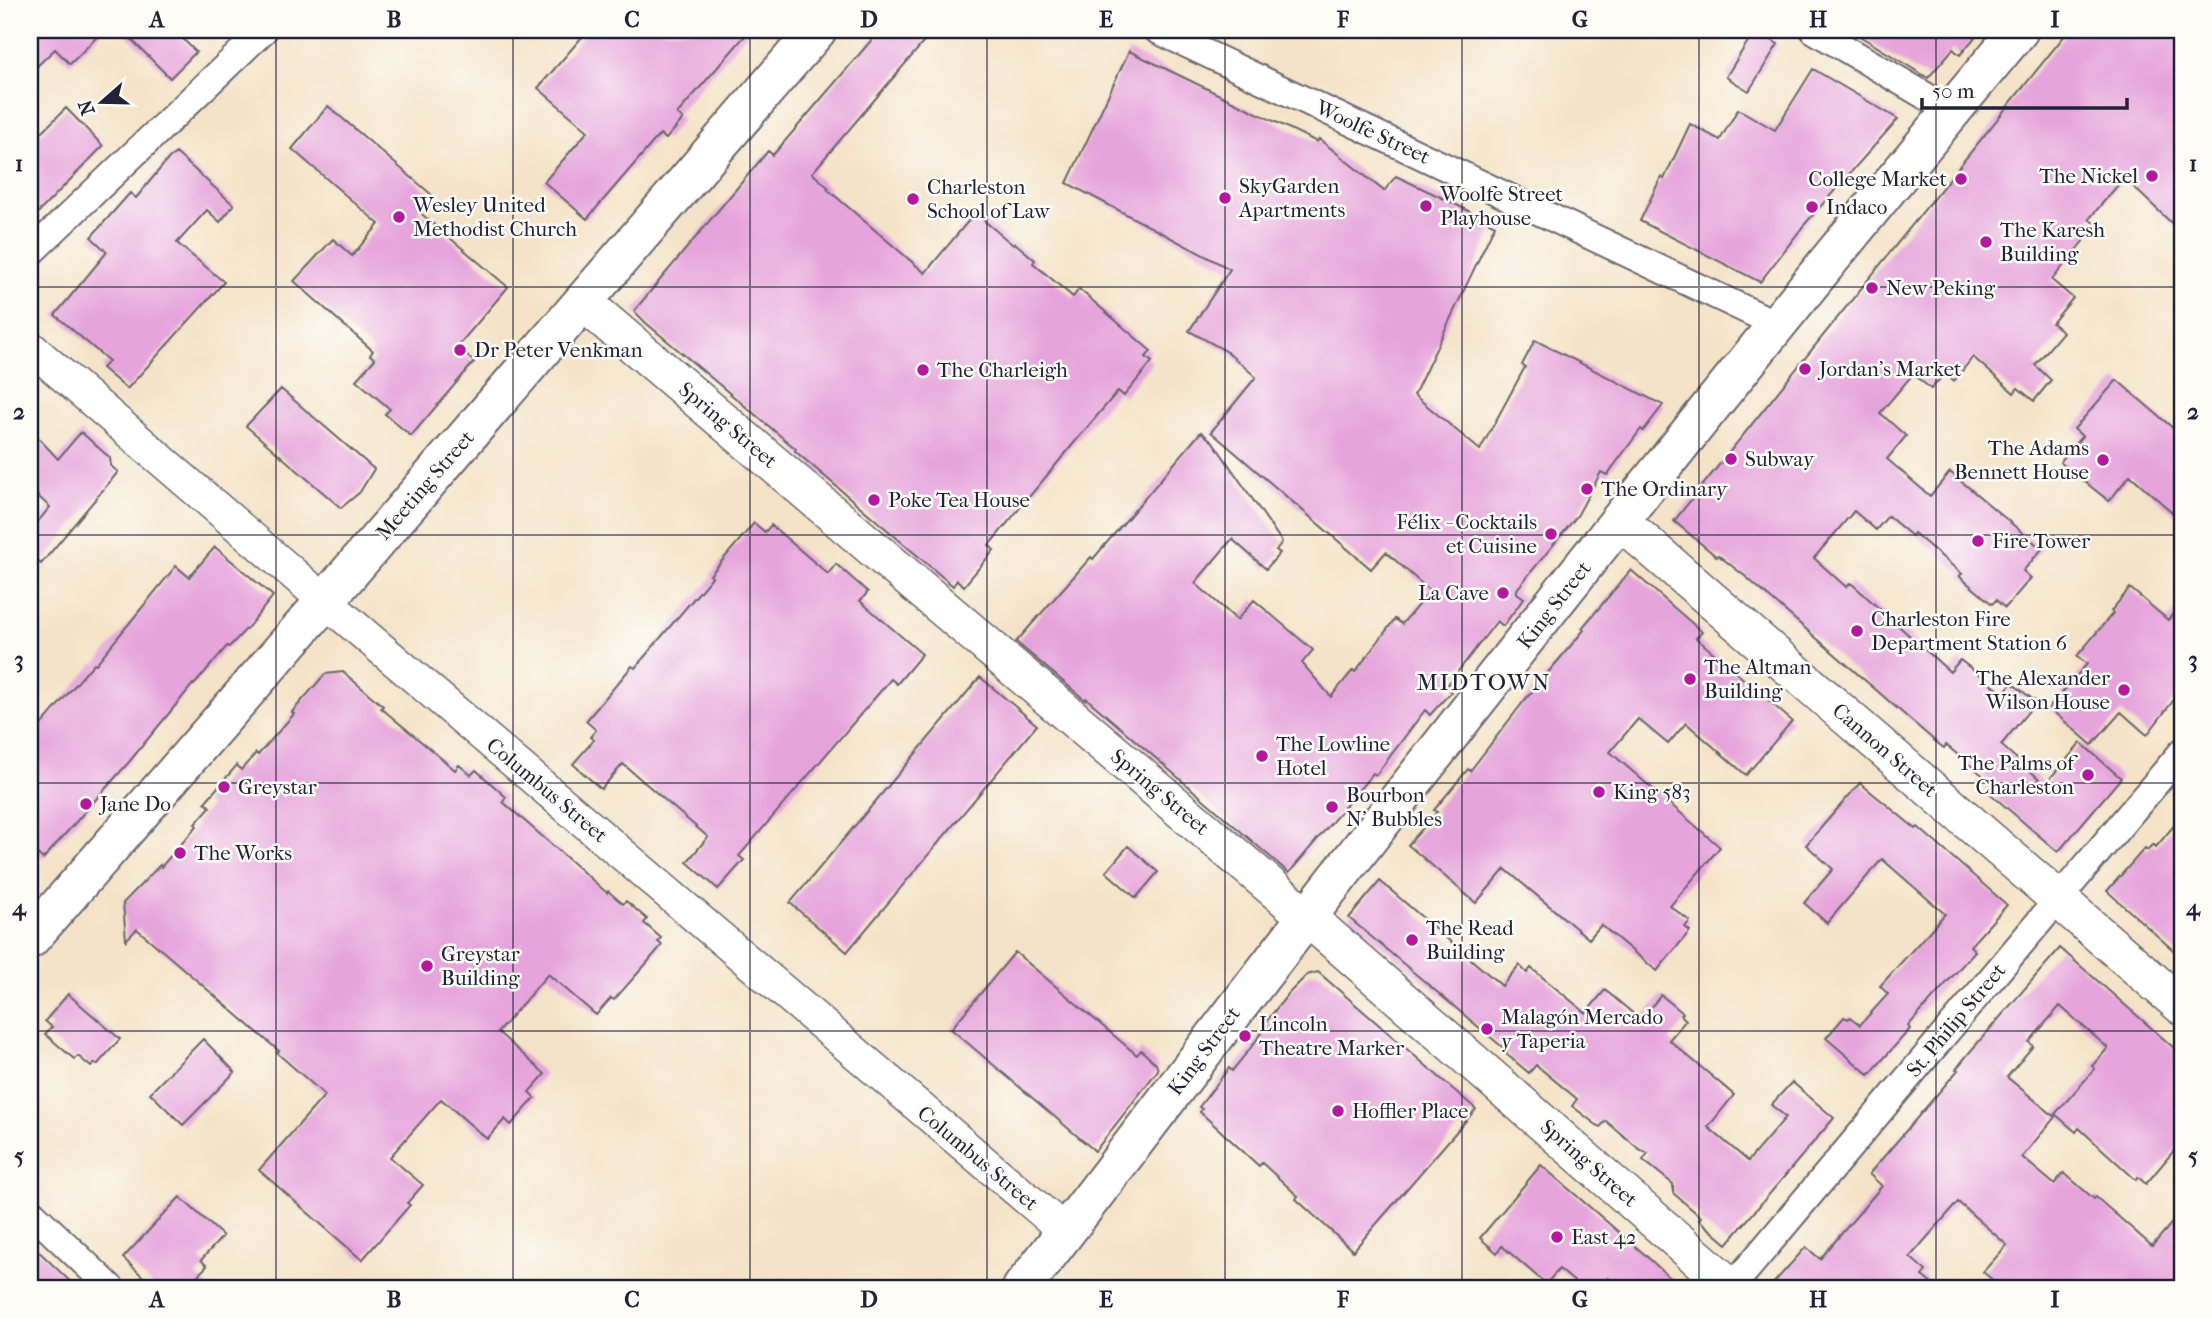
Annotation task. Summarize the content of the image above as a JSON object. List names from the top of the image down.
{
  "streets": {
    "main road": [
      "Spring Street",
      "Meeting Street",
      "King Street",
      "Cannon Street"
    ],
    "street": ["Woolfe Street", "Columbus Street", "St. Philip Street"]
  },
  "crossings": [
    ["Woolfe Street", "King Street"],
    ["Spring Street", "Meeting Street"],
    ["Spring Street", "King Street"],
    ["Spring Street", "St. Philip Street"],
    ["Meeting Street", "Columbus Street"],
    ["King Street", "Cannon Street"],
    ["King Street", "Columbus Street"],
    ["Cannon Street", "St. Philip Street"]
  ],
  "districts": ["MIDTOWN"],
  "places": [
    "The Nickel",
    "College Market",
    "SkyGarden Apartments",
    "Charleston School of Law",
    "Woolfe Street Playhouse",
    "Indaco",
    "Wesley United Methodist Church",
    "The Karesh Building",
    "New Peking",
    "Dr Peter Venkman",
    "Jordan's Market",
    "The Charleigh",
    "Subway",
    "The Adams Bennett House",
    "The Ordinary",
    "Poke Tea House",
    "Félix - Cocktails et Cuisine",
    "Fire Tower",
    "La Cave",
    "Charleston Fire Department Station 6",
    "The Altman Building",
    "The Alexander Wilson House",
    "The Lowline Hotel",
    "The Palms of Charleston",
    "Greystar",
    "King 583",
    "Jane Do",
    "Bourbon N' Bubbles",
    "The Works",
    "The Read Building",
    "Greystar Building",
    "Malagón Mercado y Taperia",
    "Lincoln Theatre Marker",
    "Hoffler Place",
    "East 42"
  ],
  "scale_bar": "50 m",
  "north": "left",
  "grid": {
    "columns": [
      "A",
      "B",
      "C",
      "D",
      "E",
      "F",
      "G",
      "H",
      "I"
    ],
    "rows": [
      "1",
      "2",
      "3",
      "4",
      "5"
    ]
  }
}
